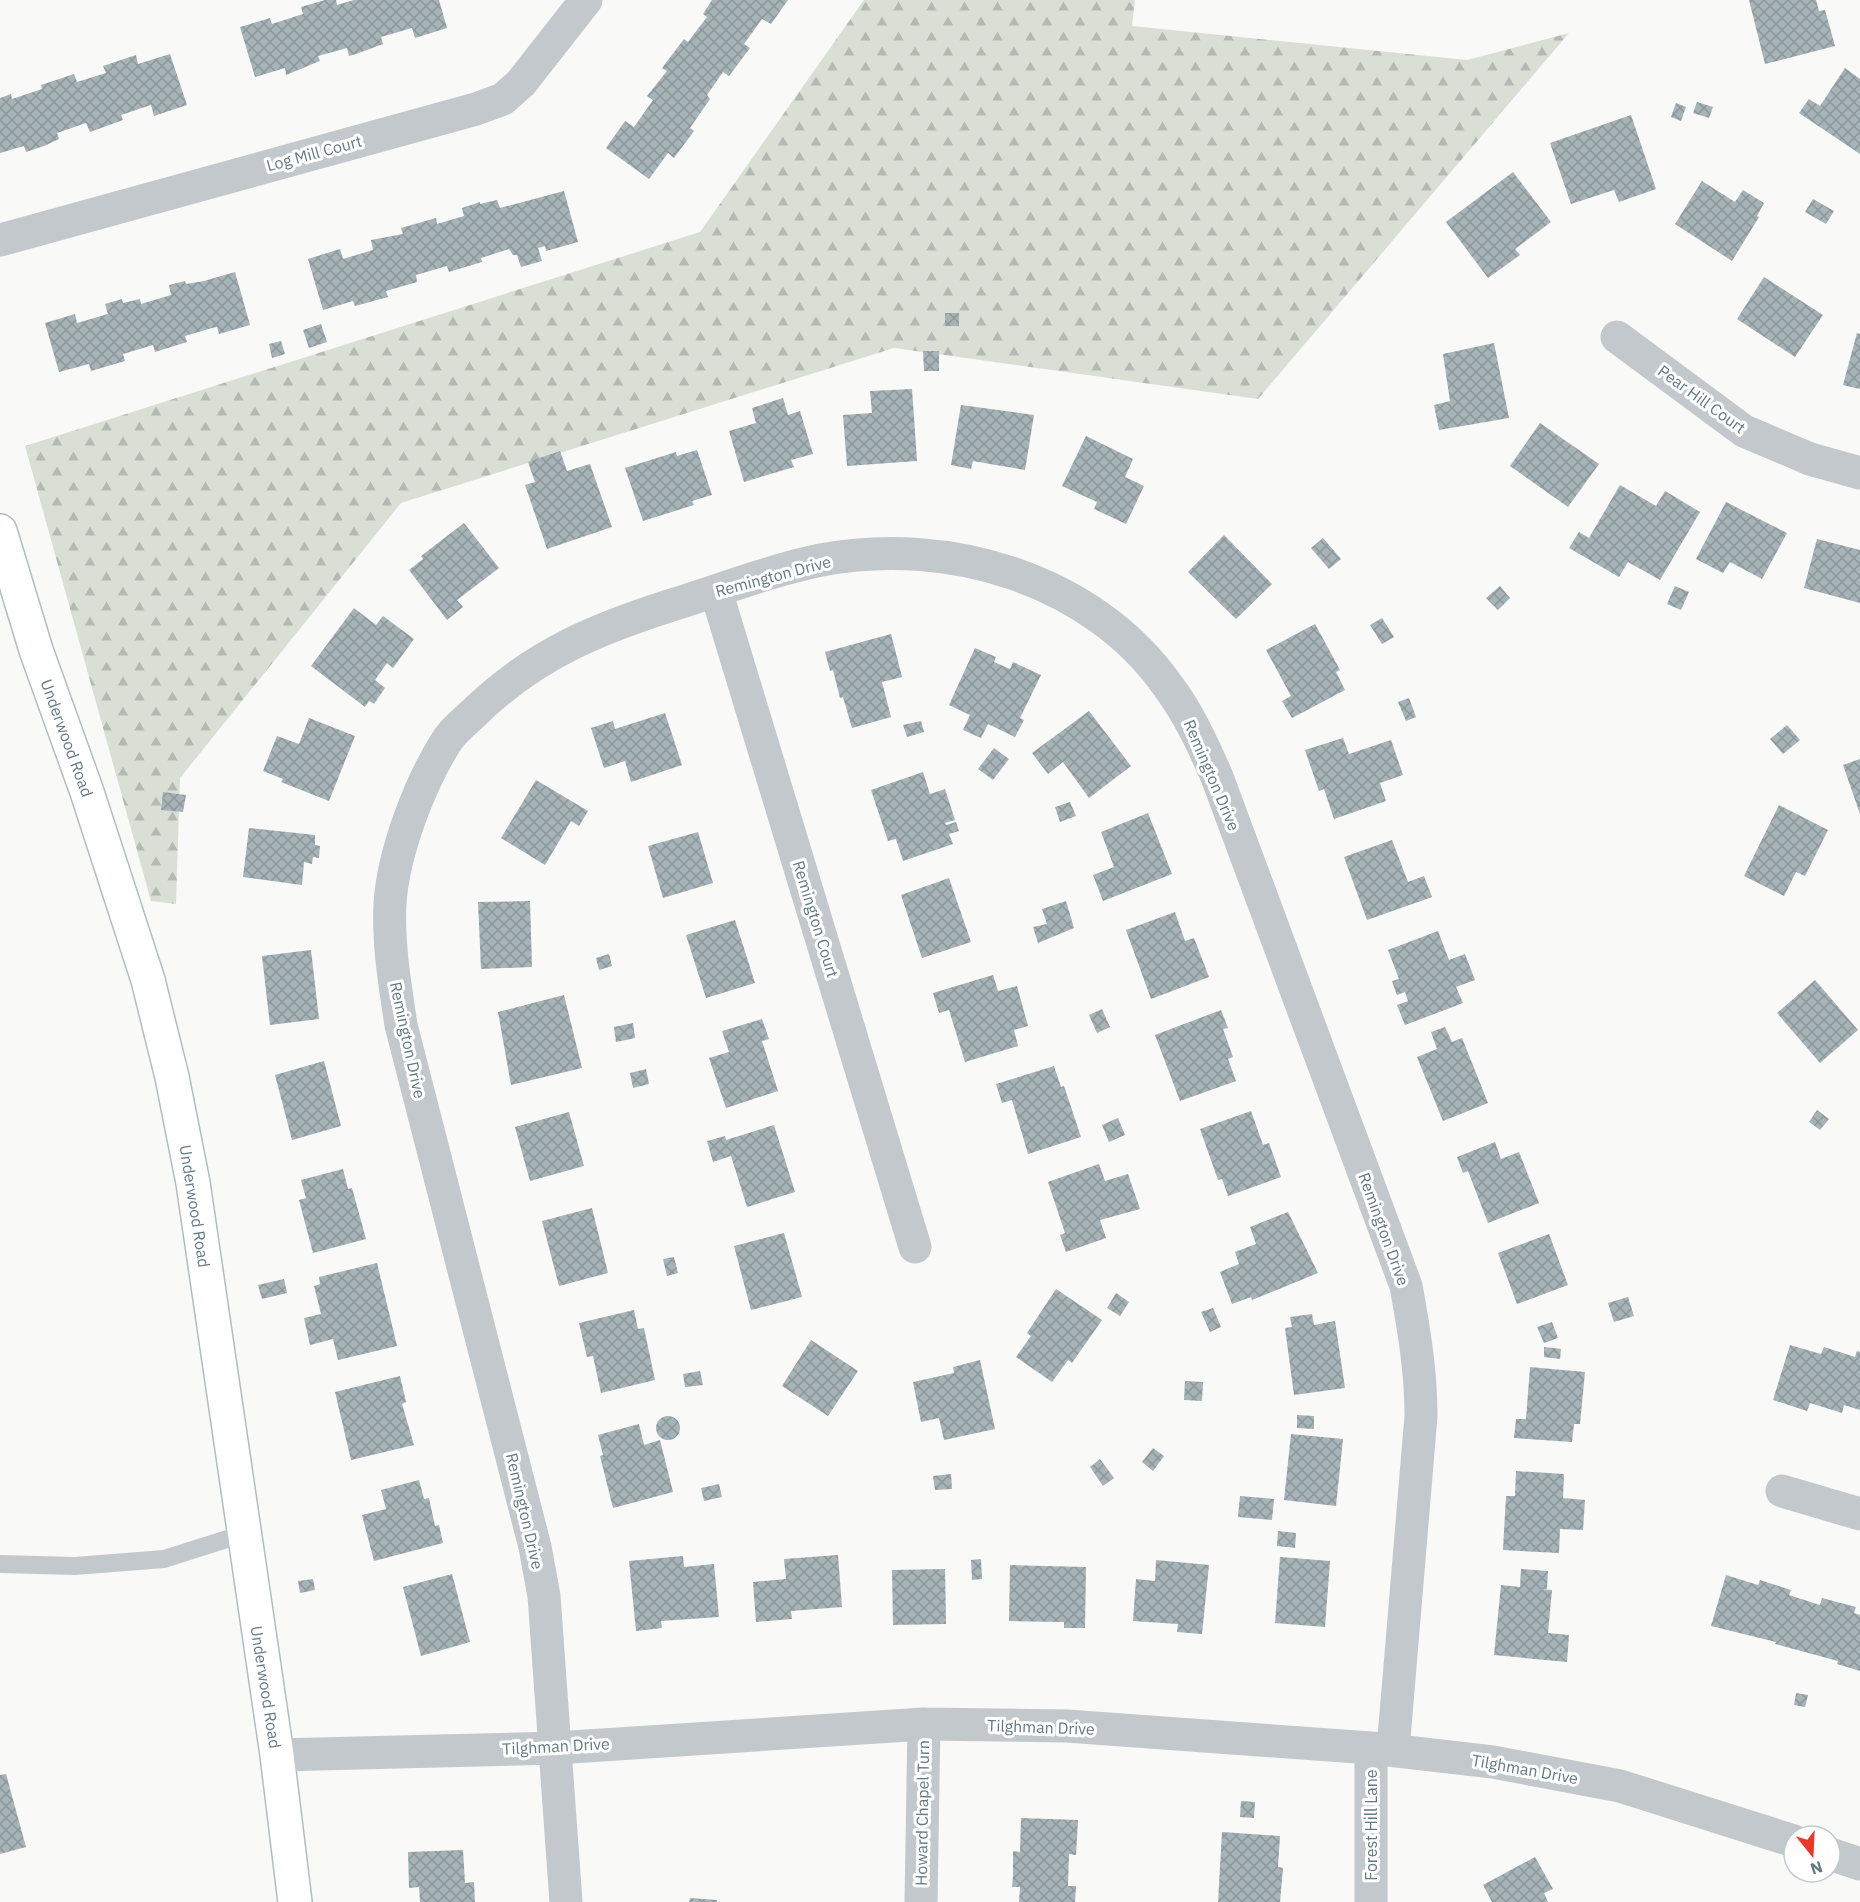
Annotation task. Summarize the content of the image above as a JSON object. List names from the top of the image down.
{
  "streets": {
    "street": [
      "Log Mill Court",
      "Pear Hill Court",
      "Remington Drive",
      "Underwood Road",
      "Remington Court",
      "Tilghman Drive",
      "Howard Chapel Turn",
      "Forest Hill Lane"
    ]
  },
  "crossings": [
    ["Remington Drive", "Remington Court"],
    ["Remington Drive", "Tilghman Drive"],
    ["Remington Drive", "Forest Hill Lane"],
    ["Underwood Road", "Tilghman Drive"],
    ["Tilghman Drive", "Howard Chapel Turn"],
    ["Tilghman Drive", "Forest Hill Lane"]
  ],
  "north": "bottom"
}
